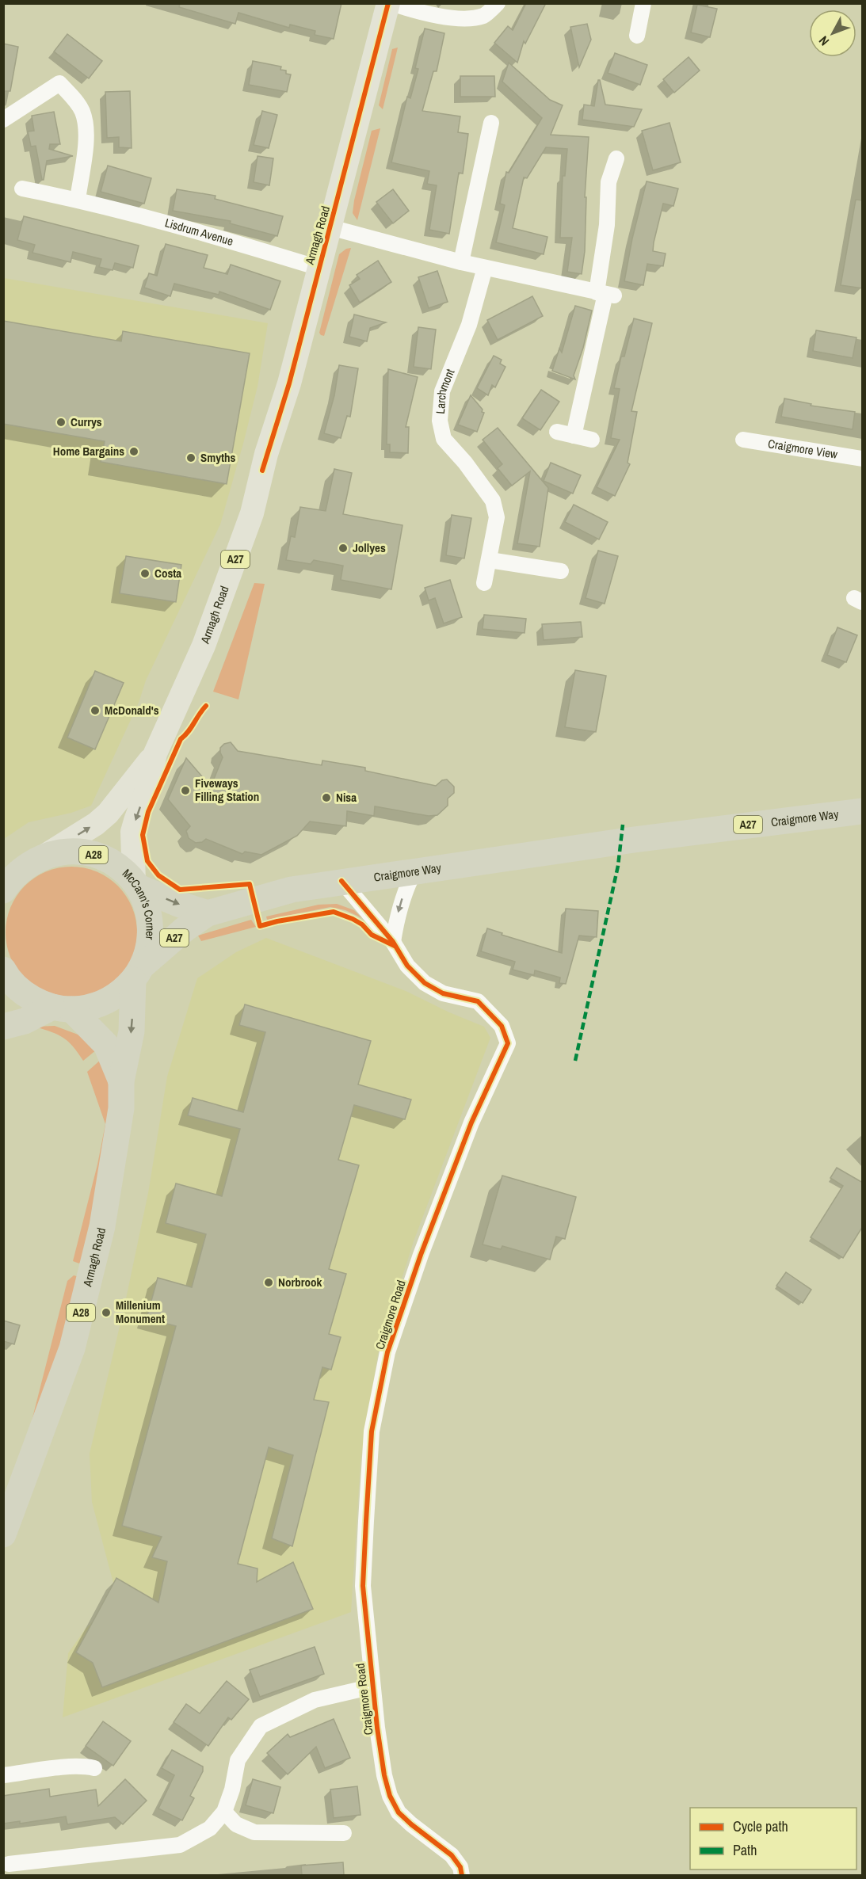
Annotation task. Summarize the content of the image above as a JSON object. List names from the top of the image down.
{
  "streets": {
    "highway": [
      "Armagh Road",
      "A27",
      "Craigmore Way",
      "A28",
      "McCann's Corner"
    ],
    "street": [
      "Lisdrum Avenue",
      "Larchmont",
      "Craigmore View",
      "Craigmore Road"
    ]
  },
  "crossings": [
    ["Lisdrum Avenue", "Armagh Road"],
    ["Armagh Road", "Craigmore Way"],
    ["Armagh Road", "A28"],
    ["Armagh Road", "McCann's Corner"],
    ["Craigmore Way", "McCann's Corner"],
    ["Craigmore Way", "Craigmore Road"]
  ],
  "places": [
    "Currys",
    "Home Bargains",
    "Smyths",
    "Jollyes",
    "Costa",
    "McDonald's",
    "Fiveways Filling Station",
    "Nisa",
    "Norbrook",
    "Millenium Monument"
  ],
  "legend": ["Cycle path", "Path"],
  "north": "bottom left"
}
